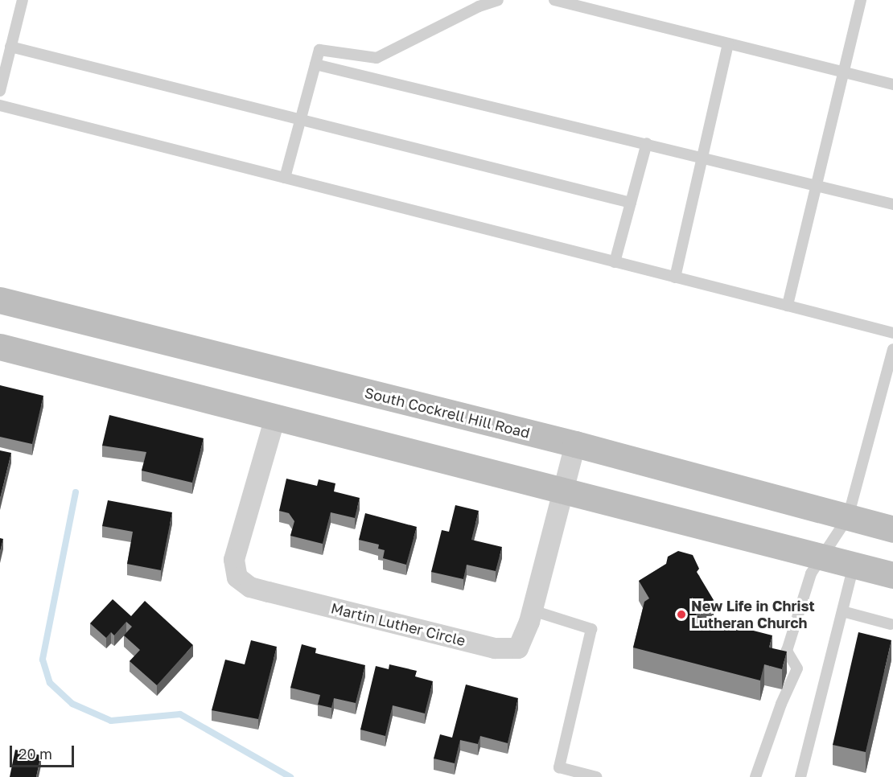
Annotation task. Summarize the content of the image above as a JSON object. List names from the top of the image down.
{
  "streets": {
    "main road": ["South Cockrell Hill Road"],
    "street": ["Martin Luther Circle"]
  },
  "crossings": [
    ["South Cockrell Hill Road", "Martin Luther Circle"]
  ],
  "places": ["New Life in Christ Lutheran Church"],
  "scale_bar": "20 m"
}
